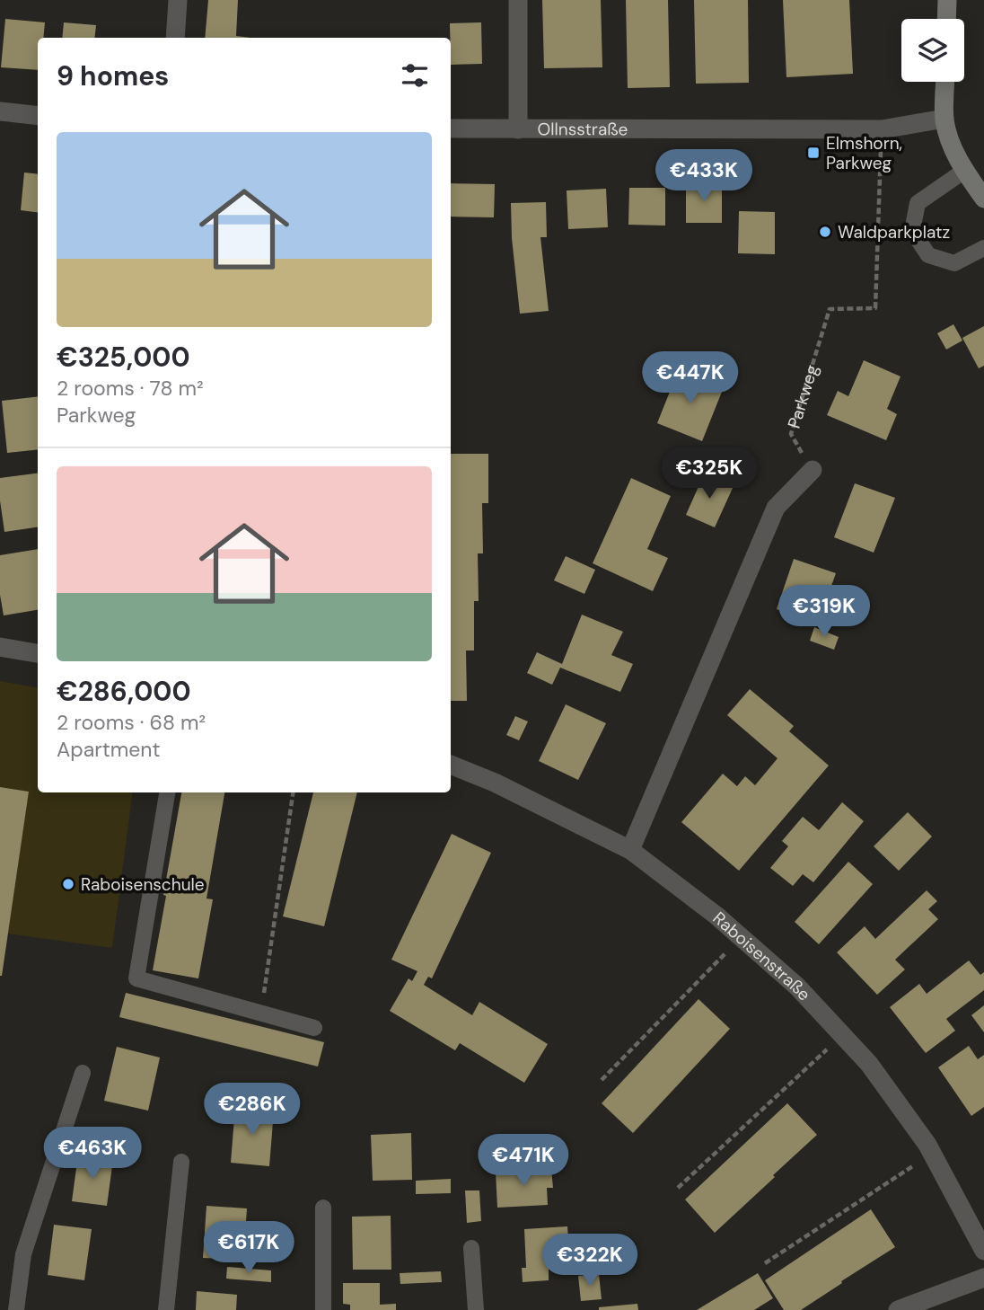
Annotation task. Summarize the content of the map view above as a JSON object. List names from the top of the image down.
{
  "streets": {
    "street": ["Ollnsstraße", "Raboisenstraße"],
    "path": ["Parkweg"]
  },
  "crossings": [
    ["Ollnsstraße", "Parkweg"]
  ],
  "places": {
    "transit": ["Elmshorn, Parkweg"],
    "other": ["Waldparkplatz", "Raboisenschule"]
  },
  "page": {
    "heading": "9 homes",
    "list": [
      {
        "name": "€325,000",
        "note": "2 rooms · 78 m² · Parkweg"
      },
      {
        "name": "€286,000",
        "note": "2 rooms · 68 m² · Apartment"
      }
    ],
    "price": [
      "€433K",
      "€447K",
      "€325K",
      "€319K",
      "€286K",
      "€463K",
      "€471K",
      "€617K",
      "€322K"
    ]
  }
}
